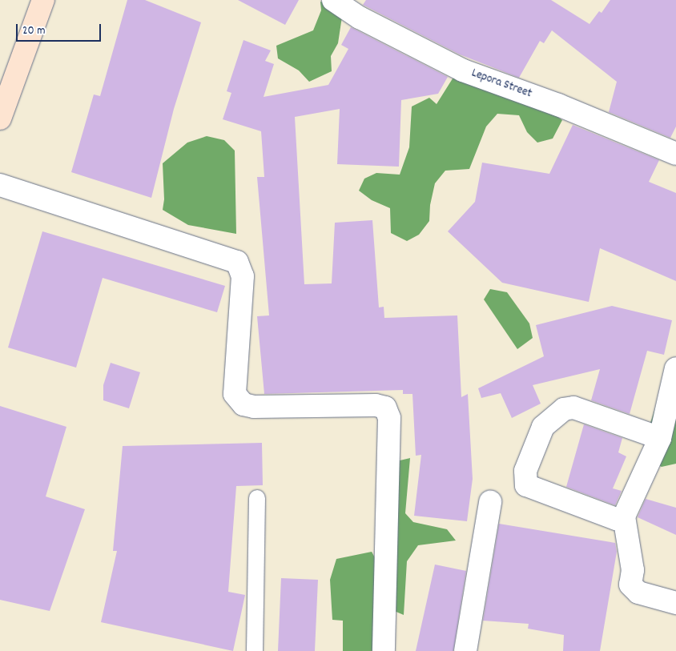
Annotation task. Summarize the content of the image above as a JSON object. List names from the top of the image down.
{
  "streets": {
    "street": ["Lepora Street"]
  },
  "scale_bar": "20 m"
}
